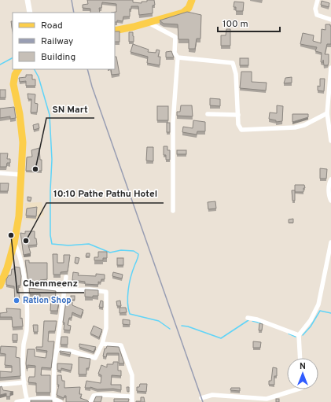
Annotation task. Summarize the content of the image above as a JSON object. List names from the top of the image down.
{
  "places": [
    "SN Mart",
    "Chemmeenz",
    "10:10 Pathe Pathu Hotel",
    "Ration Shop"
  ],
  "legend": ["Road", "Railway", "Building"],
  "scale_bar": "100 m",
  "north": "top"
}
